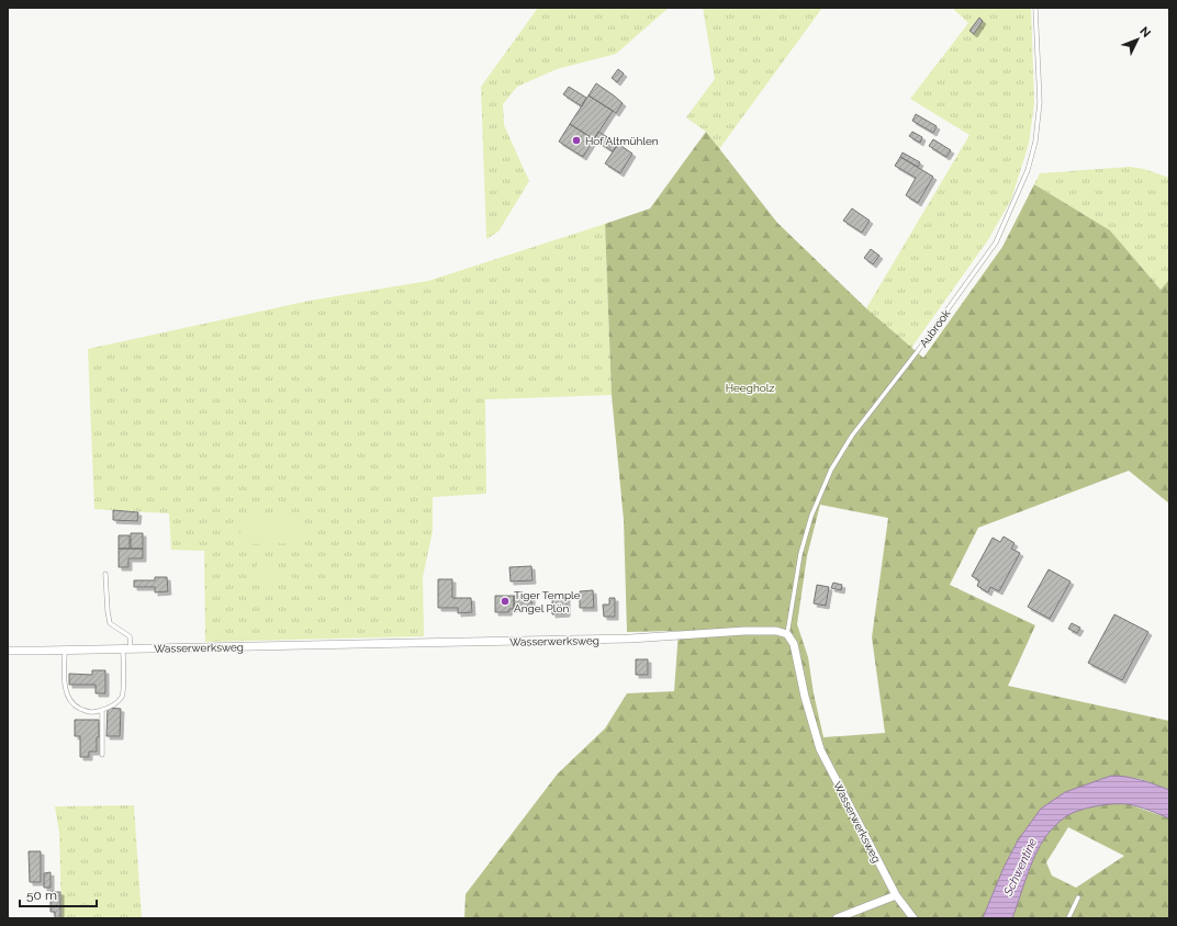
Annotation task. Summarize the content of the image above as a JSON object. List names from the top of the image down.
{
  "streets": {
    "street": ["Wasserwerksweg"],
    "lane": ["Aubrook"]
  },
  "crossings": [
    ["Aubrook", "Wasserwerksweg"]
  ],
  "water": ["Schwentine"],
  "parks": ["Heegholz"],
  "places": ["Hof Altmühlen", "Tiger Temple Angel Plön"],
  "scale_bar": "50 m",
  "north": "top right"
}
